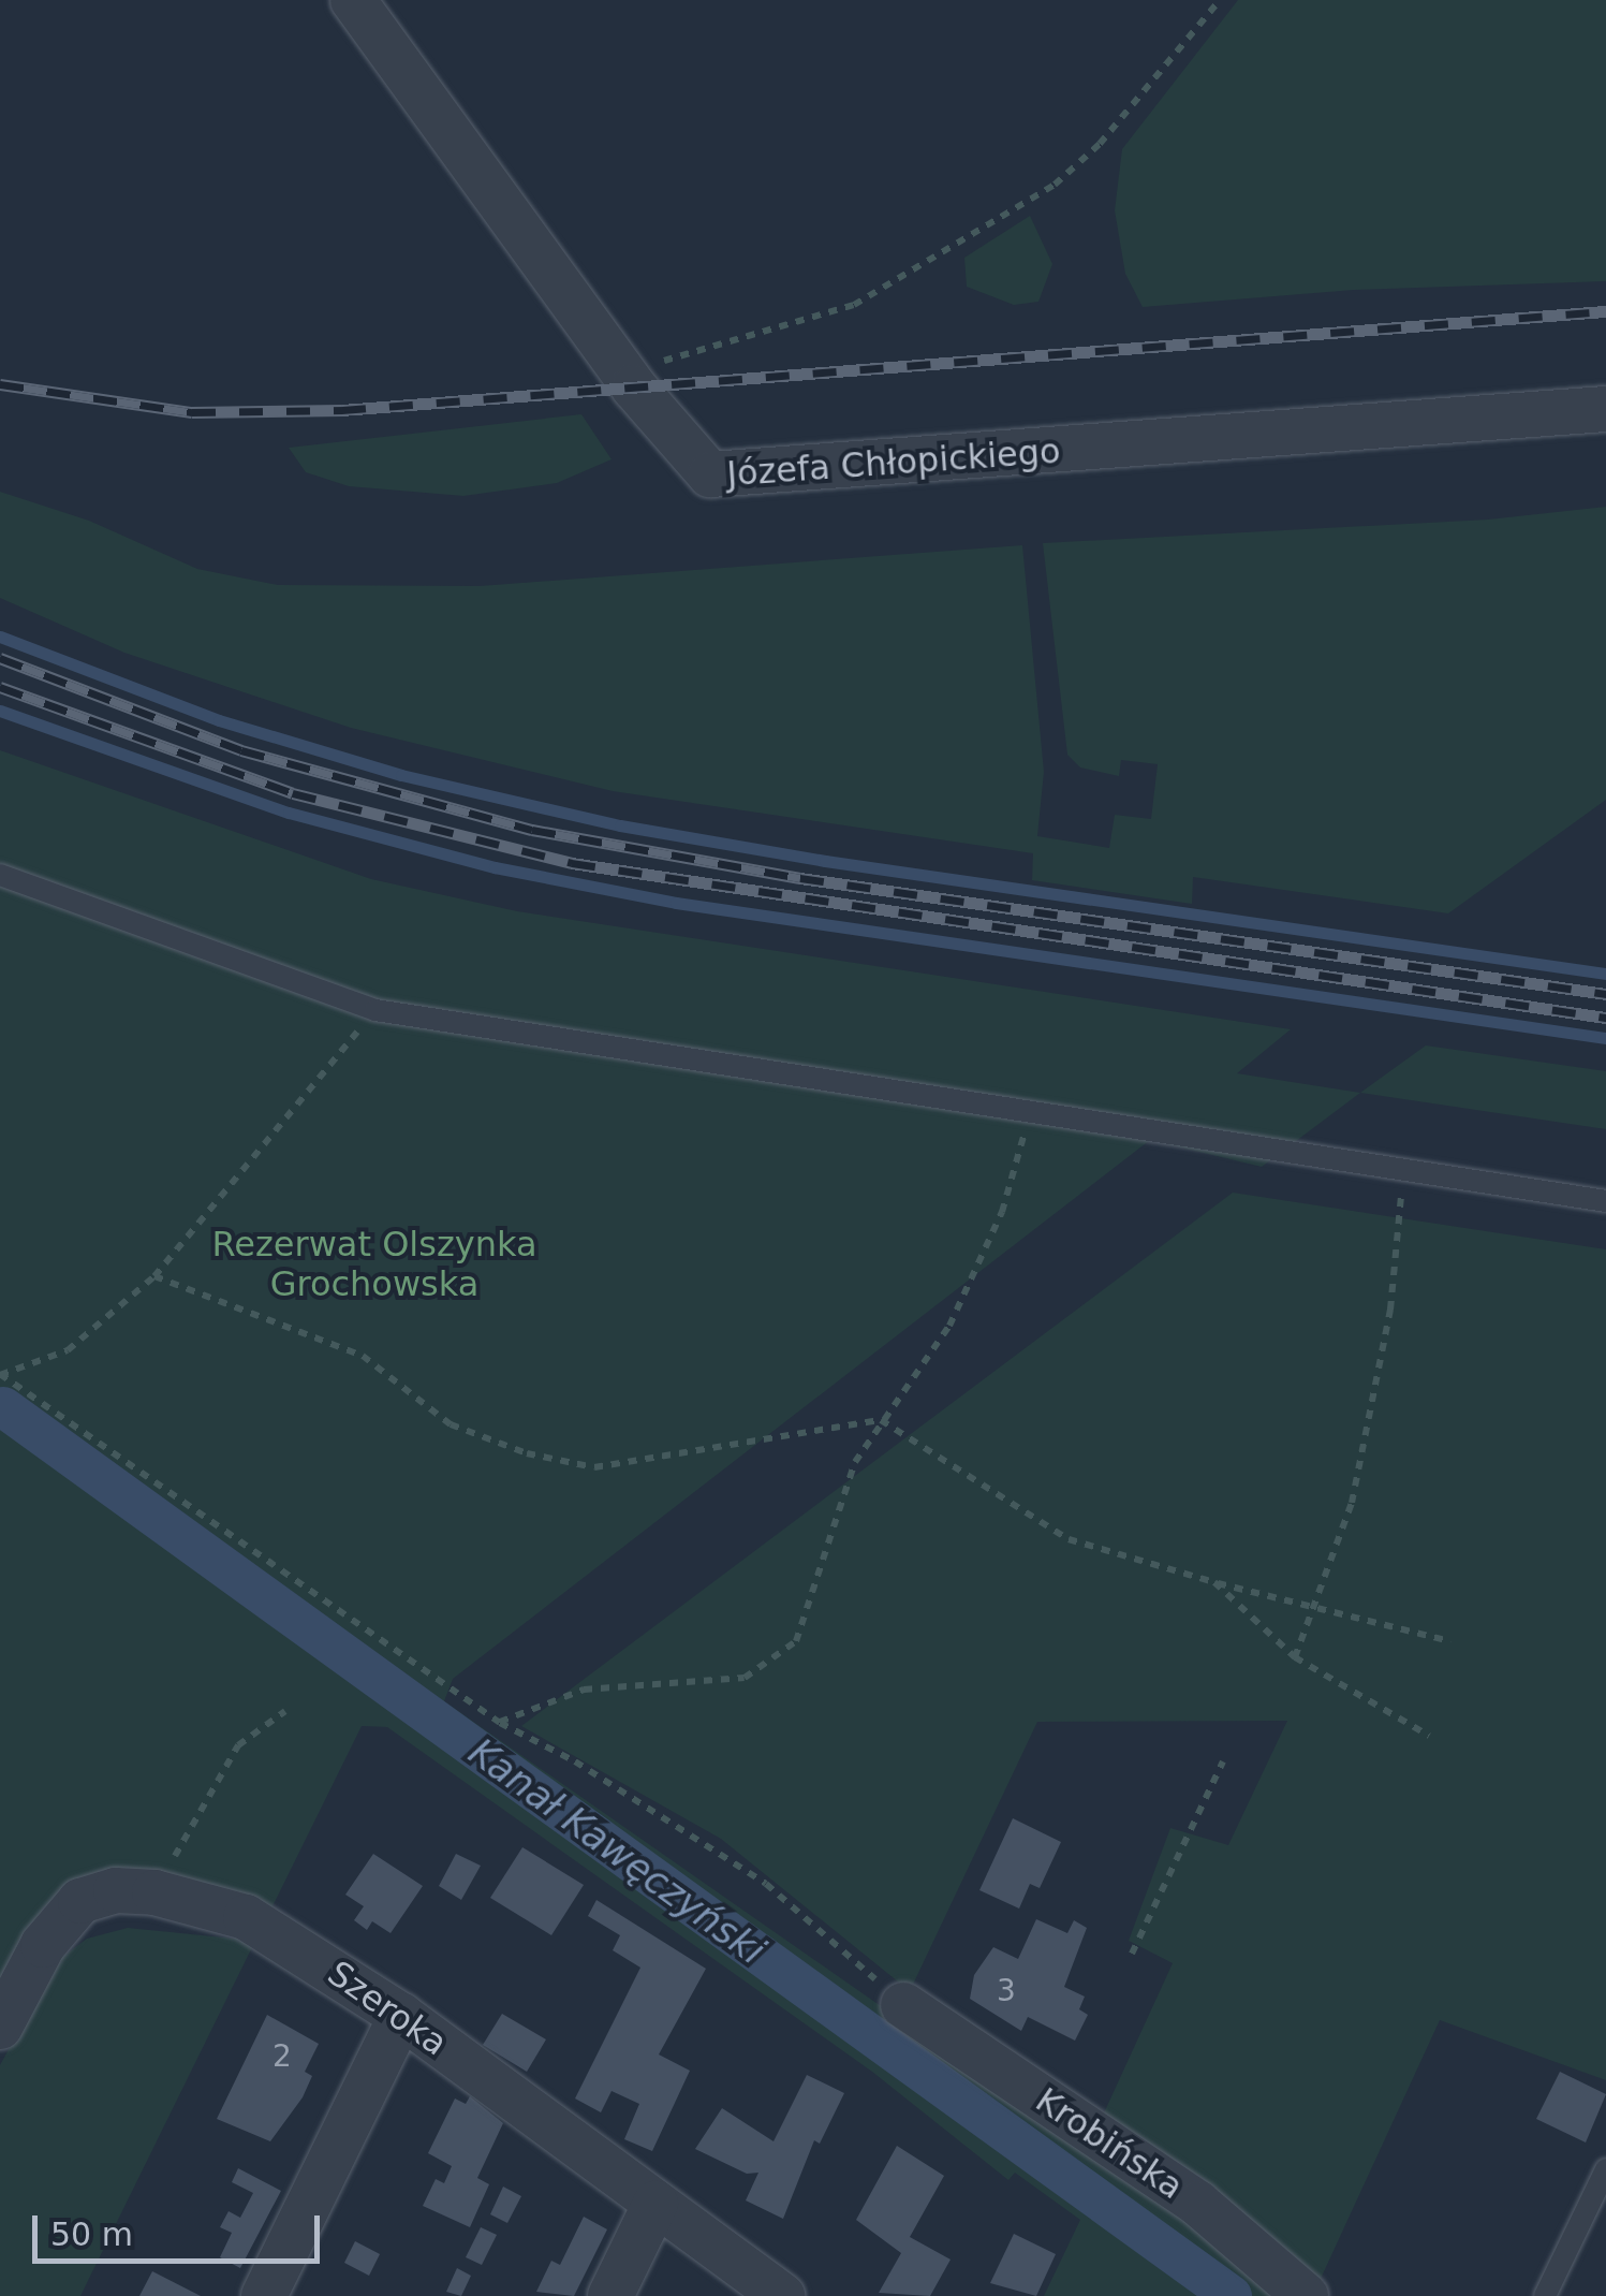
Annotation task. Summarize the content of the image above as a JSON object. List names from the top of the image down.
{
  "streets": {
    "street": ["Józefa Chłopickiego", "Szeroka", "Krobińska"]
  },
  "water": ["Kanał Kawęczyński"],
  "parks": ["Rezerwat Olszynka Grochowska"],
  "house_numbers": ["3", "2"],
  "scale_bar": "50 m"
}
